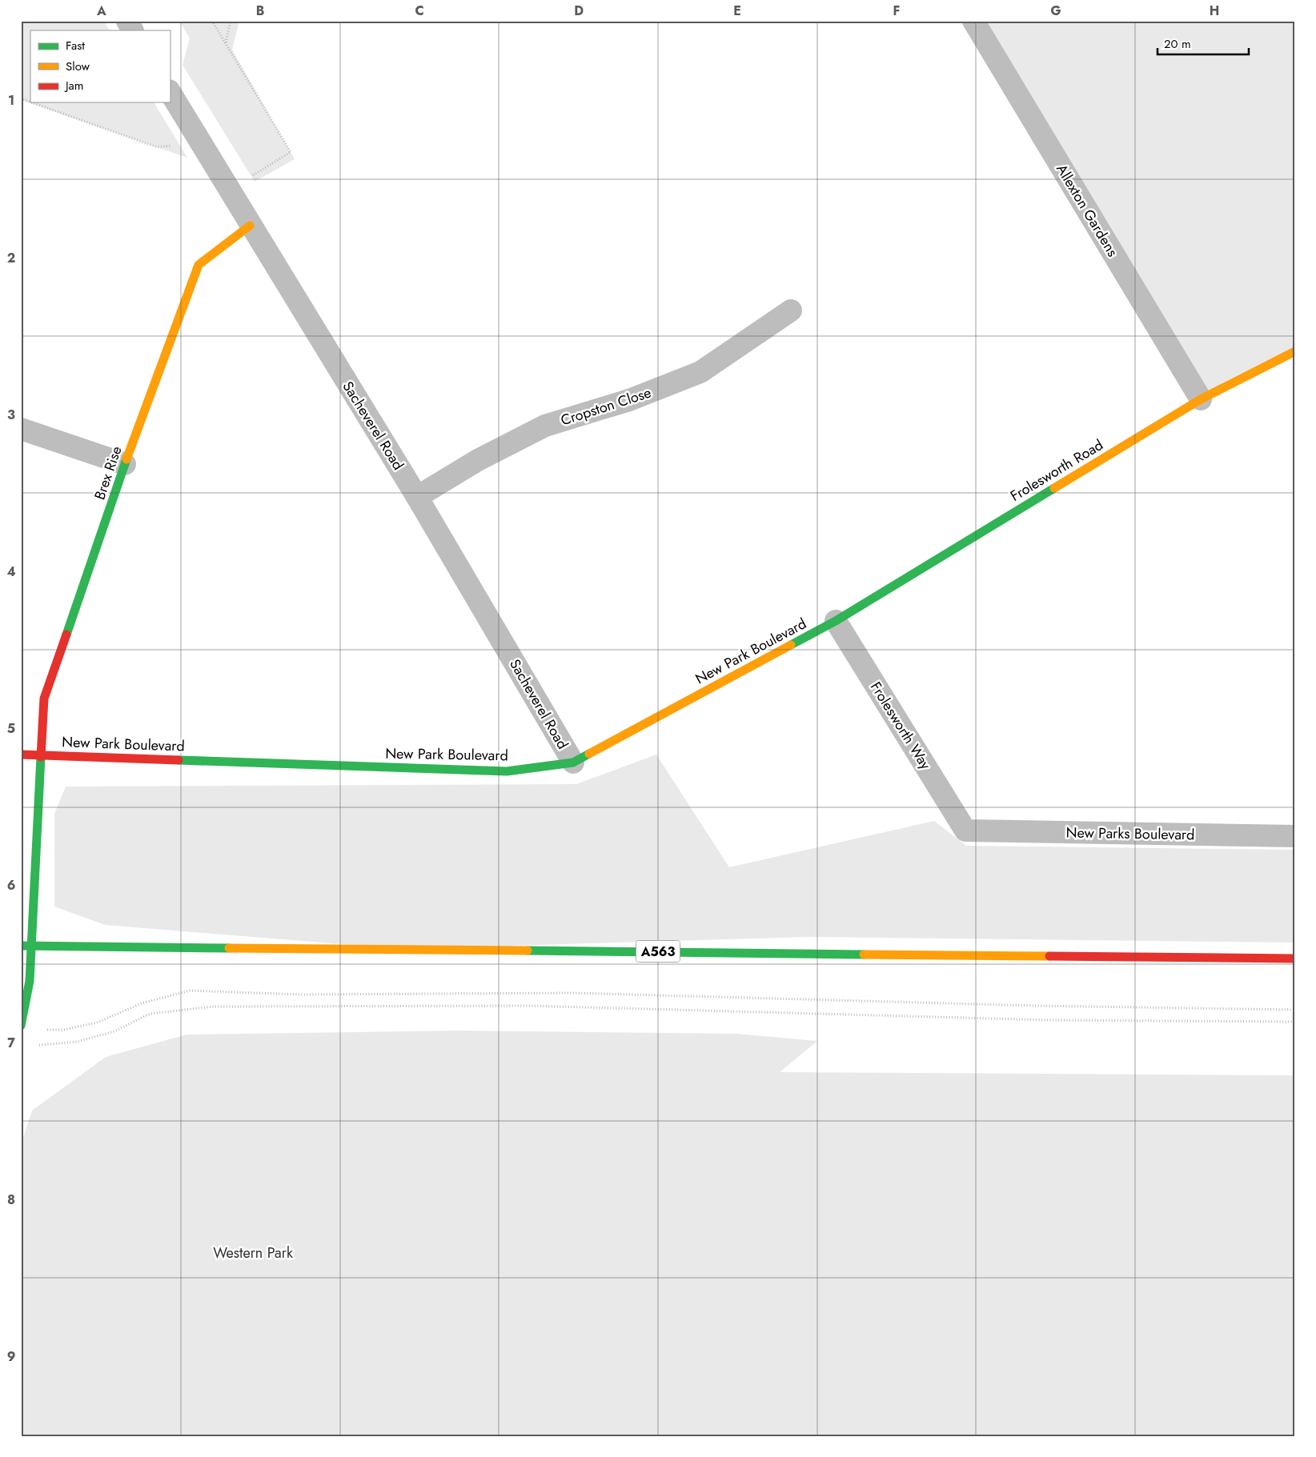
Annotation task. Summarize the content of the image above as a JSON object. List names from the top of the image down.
{
  "streets": {
    "main road": [
      "Frolesworth Road",
      "Brex Rise",
      "New Park Boulevard",
      "A563"
    ],
    "street": [
      "Allexton Gardens",
      "Cropston Close",
      "Sacheverel Road",
      "Frolesworth Way",
      "New Parks Boulevard"
    ]
  },
  "crossings": [
    ["Allexton Gardens", "Frolesworth Road"],
    ["Cropston Close", "Sacheverel Road"],
    ["Sacheverel Road", "Brex Rise"],
    ["Sacheverel Road", "New Park Boulevard"],
    ["Frolesworth Road", "New Park Boulevard"],
    ["Frolesworth Road", "Frolesworth Way"],
    ["Brex Rise", "New Park Boulevard"],
    ["Brex Rise", "A563"],
    ["New Park Boulevard", "Frolesworth Way"],
    ["Frolesworth Way", "New Parks Boulevard"]
  ],
  "parks": ["Western Park"],
  "legend": ["Fast", "Slow", "Jam"],
  "scale_bar": "20 m",
  "grid": {
    "columns": [
      "A",
      "B",
      "C",
      "D",
      "E",
      "F",
      "G",
      "H"
    ],
    "rows": [
      "1",
      "2",
      "3",
      "4",
      "5",
      "6",
      "7",
      "8",
      "9"
    ]
  }
}
